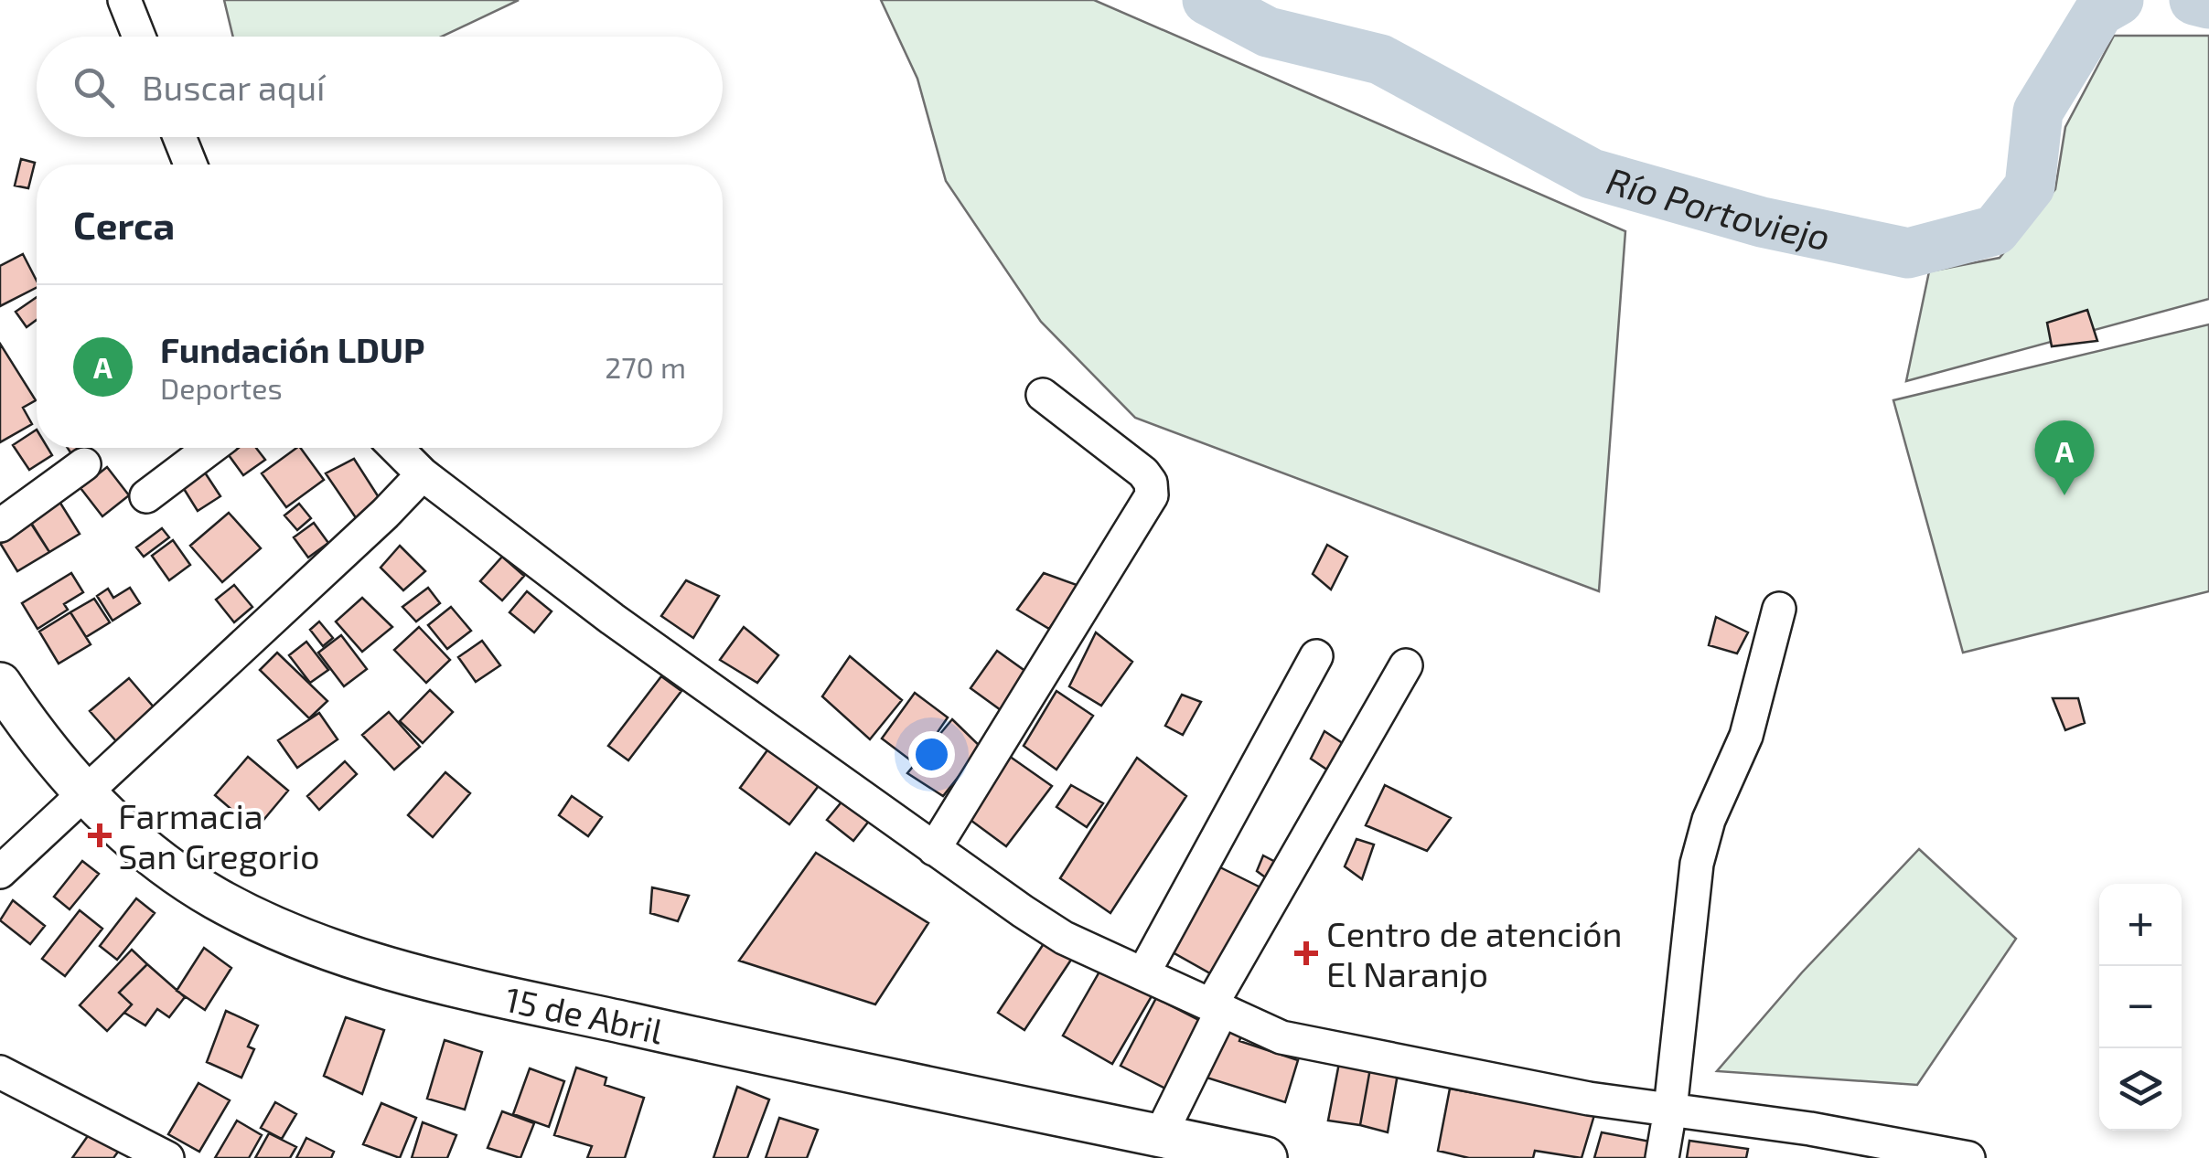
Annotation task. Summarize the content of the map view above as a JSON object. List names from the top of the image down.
{
  "streets": {
    "main road": ["15 de Abril"]
  },
  "water": ["Río Portoviejo"],
  "places": {
    "health": ["Farmacia San Gregorio", "Centro de atención El Naranjo"]
  },
  "page": {
    "search": "Buscar aquí",
    "heading": "Cerca",
    "list": [
      {
        "mark": "A",
        "name": "Fundación LDUP",
        "note": "Deportes",
        "value": "270 m"
      }
    ],
    "pins": "A",
    "map_buttons": ["+", "−"]
  }
}
